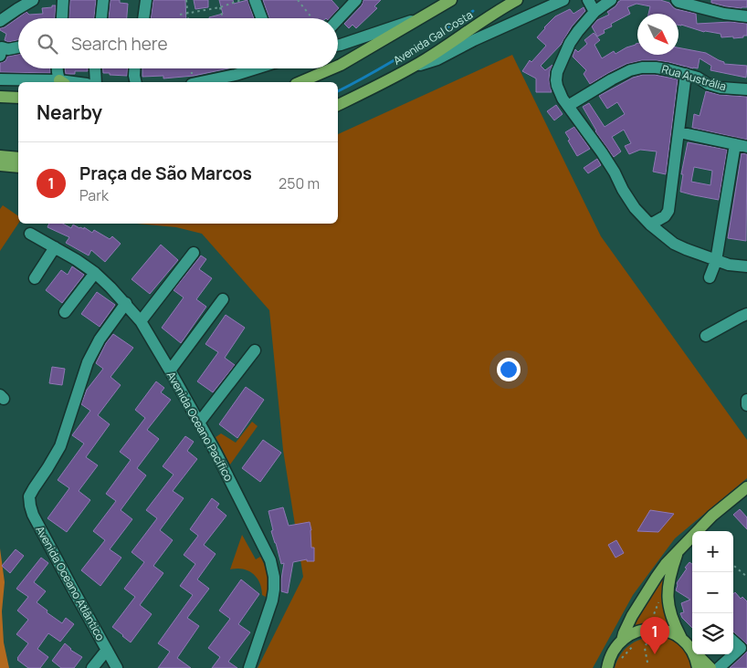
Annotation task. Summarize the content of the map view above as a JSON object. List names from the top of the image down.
{
  "streets": {
    "main road": ["Avenida Gal Costa"],
    "street": ["Rua Austrália", "Avenida Oceano Pacífico", "Avenida Oceano Atlântico"]
  },
  "crossings": [
    ["Avenida Oceano Pacífico", "Avenida Oceano Atlântico"]
  ],
  "north": "bottom right",
  "page": {
    "search": "Search here",
    "heading": "Nearby",
    "list": [
      {
        "mark": "1",
        "name": "Praça de São Marcos",
        "note": "Park",
        "value": "250 m"
      }
    ],
    "map_buttons": ["+", "−"],
    "pins": "1"
  }
}
